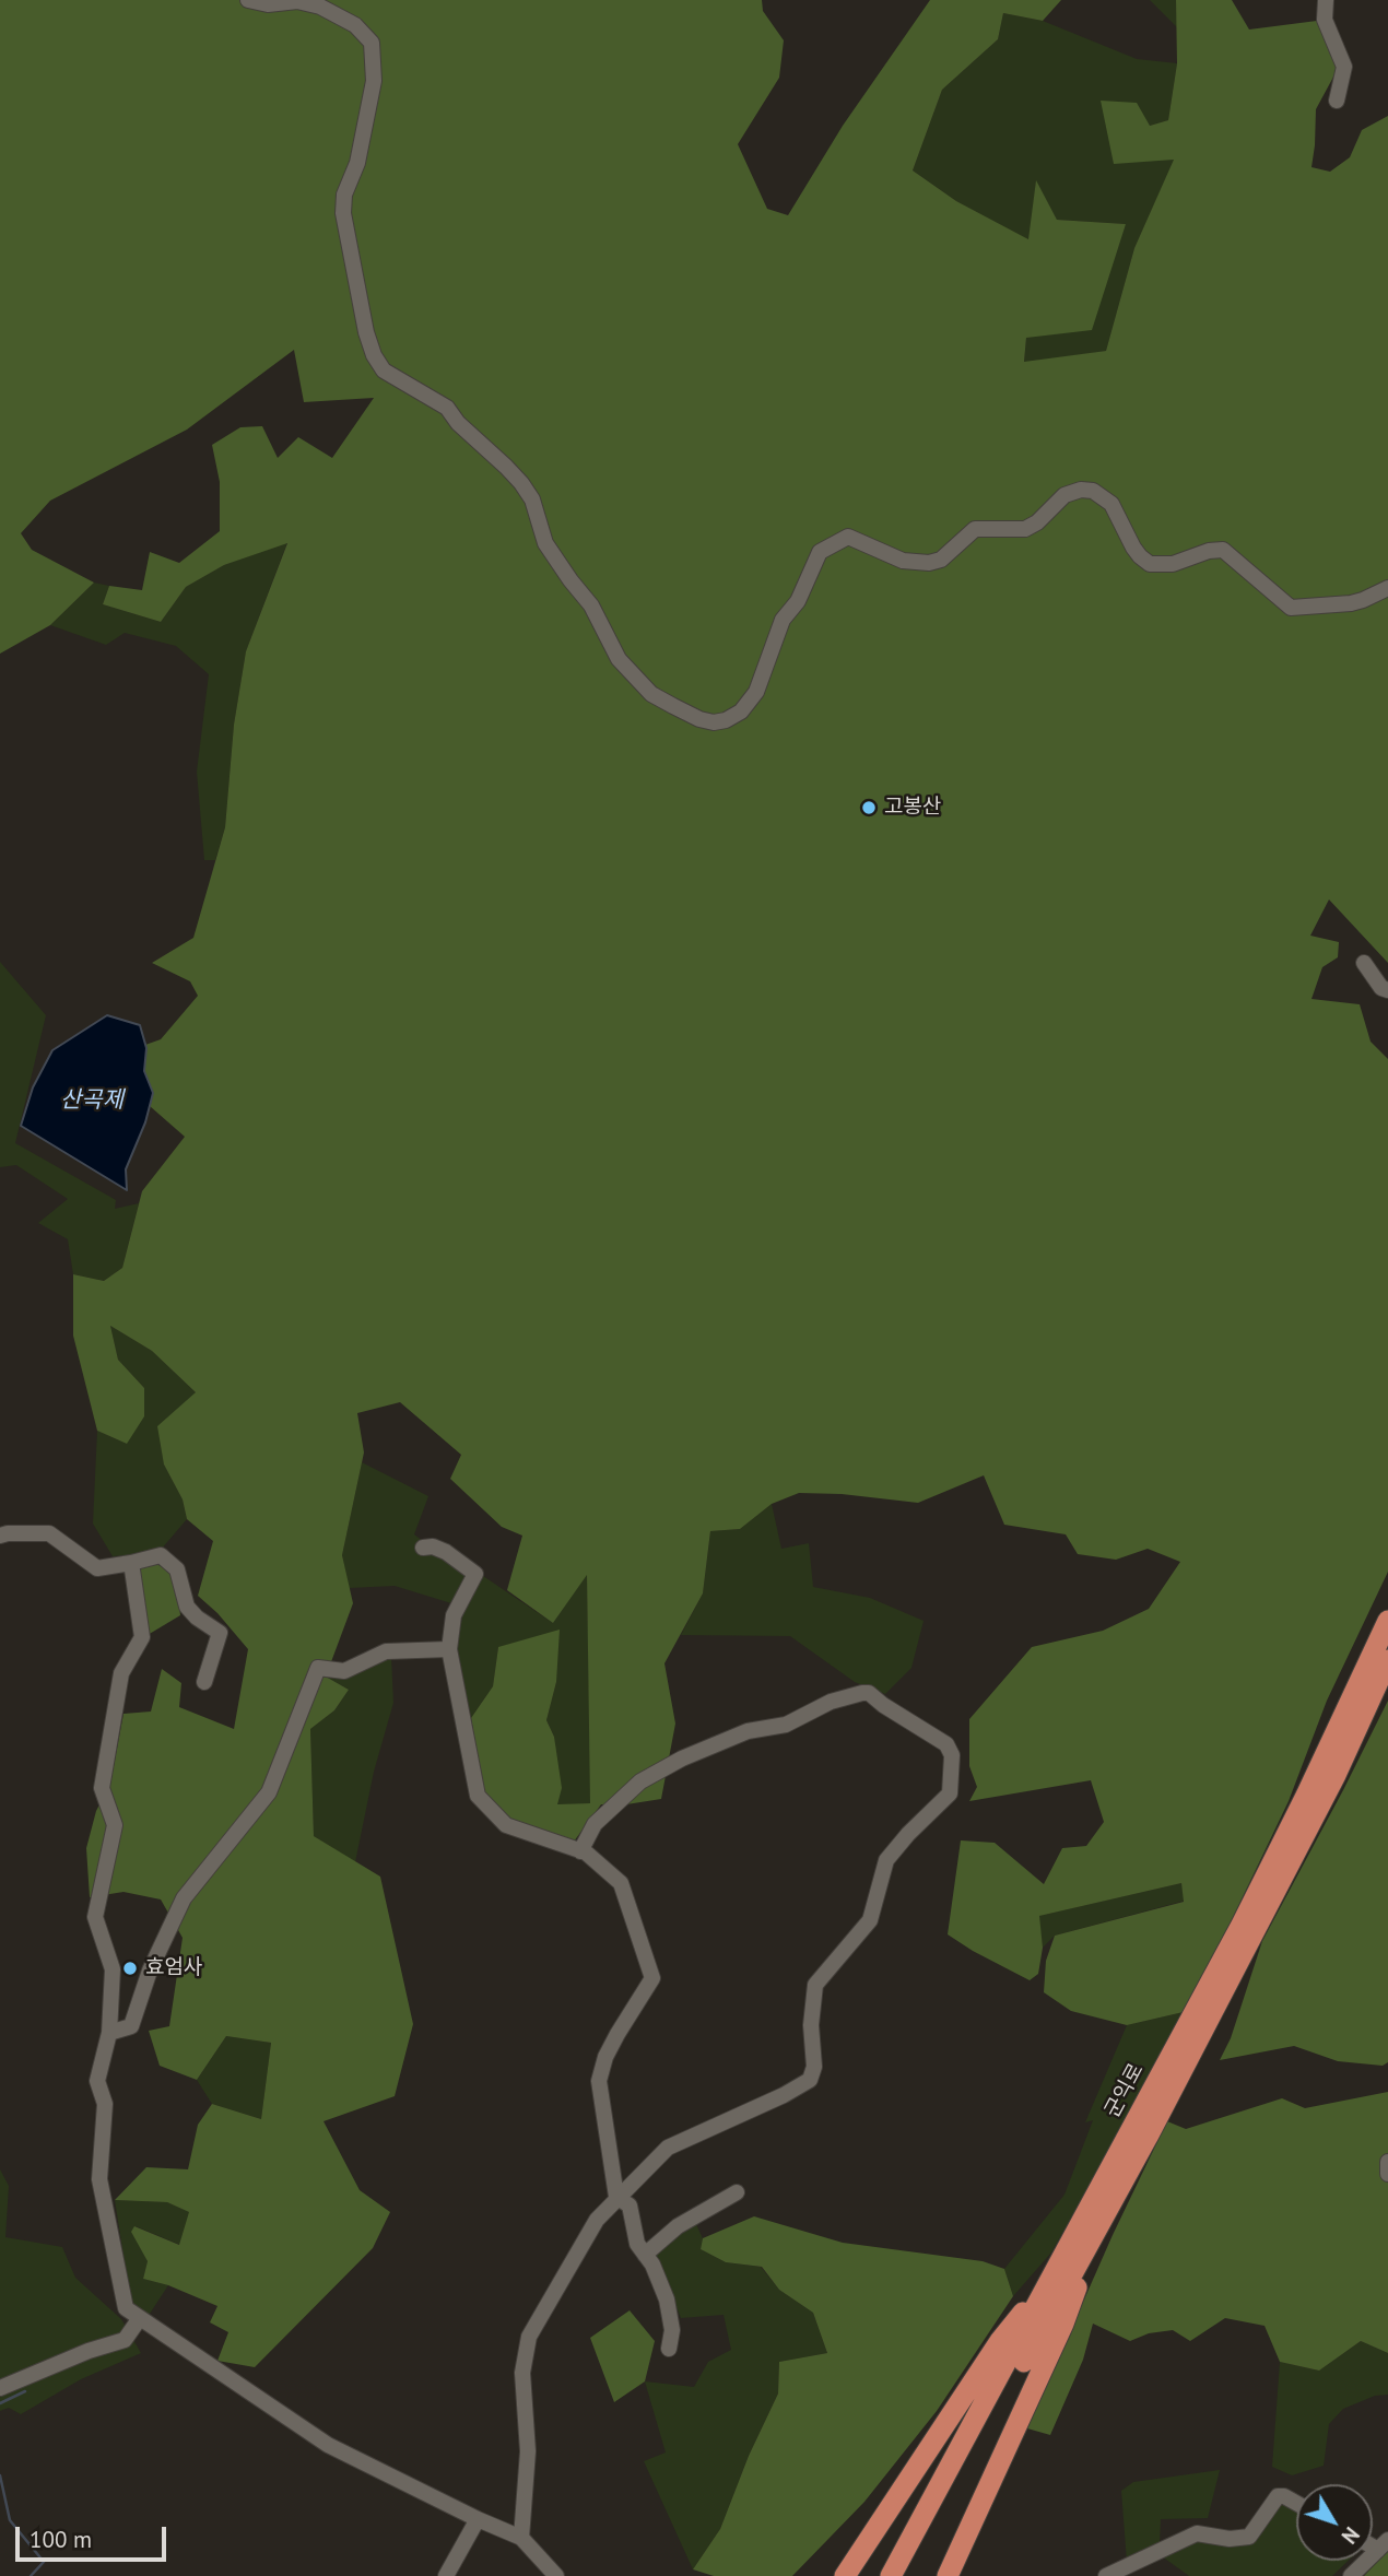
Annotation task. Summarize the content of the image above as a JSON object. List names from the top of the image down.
{
  "streets": {
    "highway": ["군익로"]
  },
  "water": ["산곡제"],
  "places": ["고봉산", "효엄사"],
  "scale_bar": "100 m",
  "north": "bottom right"
}
